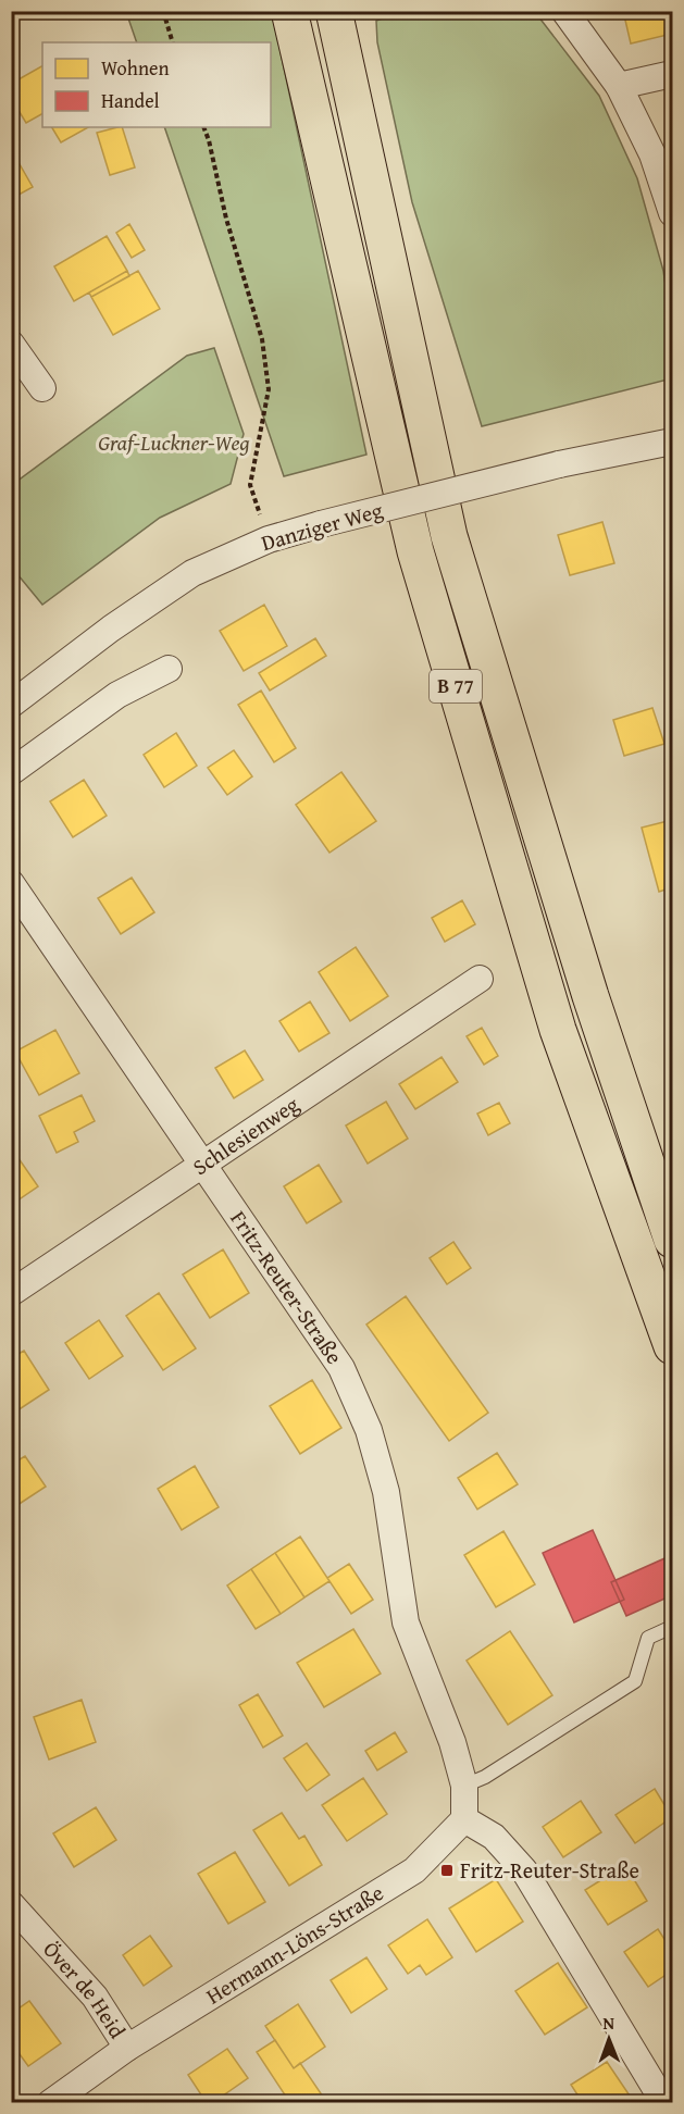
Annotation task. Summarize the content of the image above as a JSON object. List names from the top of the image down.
{
  "streets": {
    "highway": ["B 77"],
    "street": [
      "Danziger Weg",
      "Schlesienweg",
      "Fritz-Reuter-Straße",
      "Hermann-Löns-Straße",
      "Över de Heid"
    ]
  },
  "crossings": [
    ["Schlesienweg", "Fritz-Reuter-Straße"],
    ["Hermann-Löns-Straße", "Över de Heid"]
  ],
  "parks": ["Graf-Luckner-Weg"],
  "places": {
    "transit": ["Fritz-Reuter-Straße"]
  },
  "legend": ["Wohnen", "Handel"],
  "north": "top"
}
